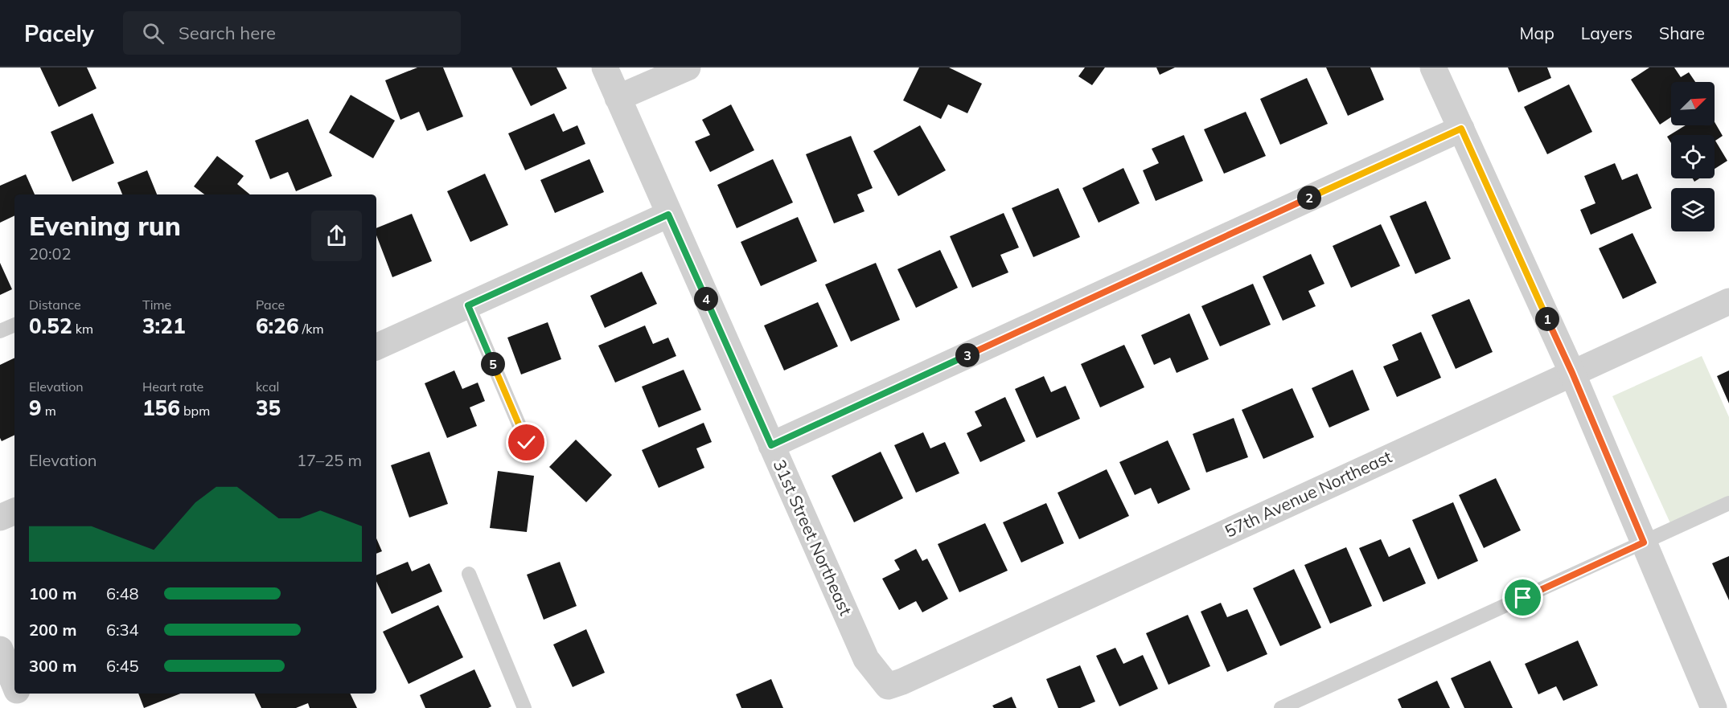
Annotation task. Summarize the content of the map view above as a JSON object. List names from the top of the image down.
{
  "streets": {
    "street": ["57th Avenue Northeast", "31st Street Northeast"]
  },
  "crossings": [
    ["57th Avenue Northeast", "31st Street Northeast"]
  ],
  "north": "top right",
  "page": {
    "header": "Pacely",
    "search": "Search here",
    "nav": ["Map", "Layers", "Share"],
    "pins": [
      "2",
      "4",
      "1",
      "3",
      "5"
    ],
    "heading": ["Evening run", "20:02"],
    "stats": [
      ["Distance", "0.52 km"],
      ["Time", "3:21"],
      ["Pace", "6:26 /km"],
      ["Elevation", "9 m"],
      ["Heart rate", "156 bpm"],
      ["kcal", "35"]
    ],
    "chart": ["Elevation", "17–25 m"],
    "list": [
      {
        "name": "100 m",
        "note": "6:48"
      },
      {
        "name": "200 m",
        "note": "6:34"
      },
      {
        "name": "300 m",
        "note": "6:45"
      }
    ]
  }
}
